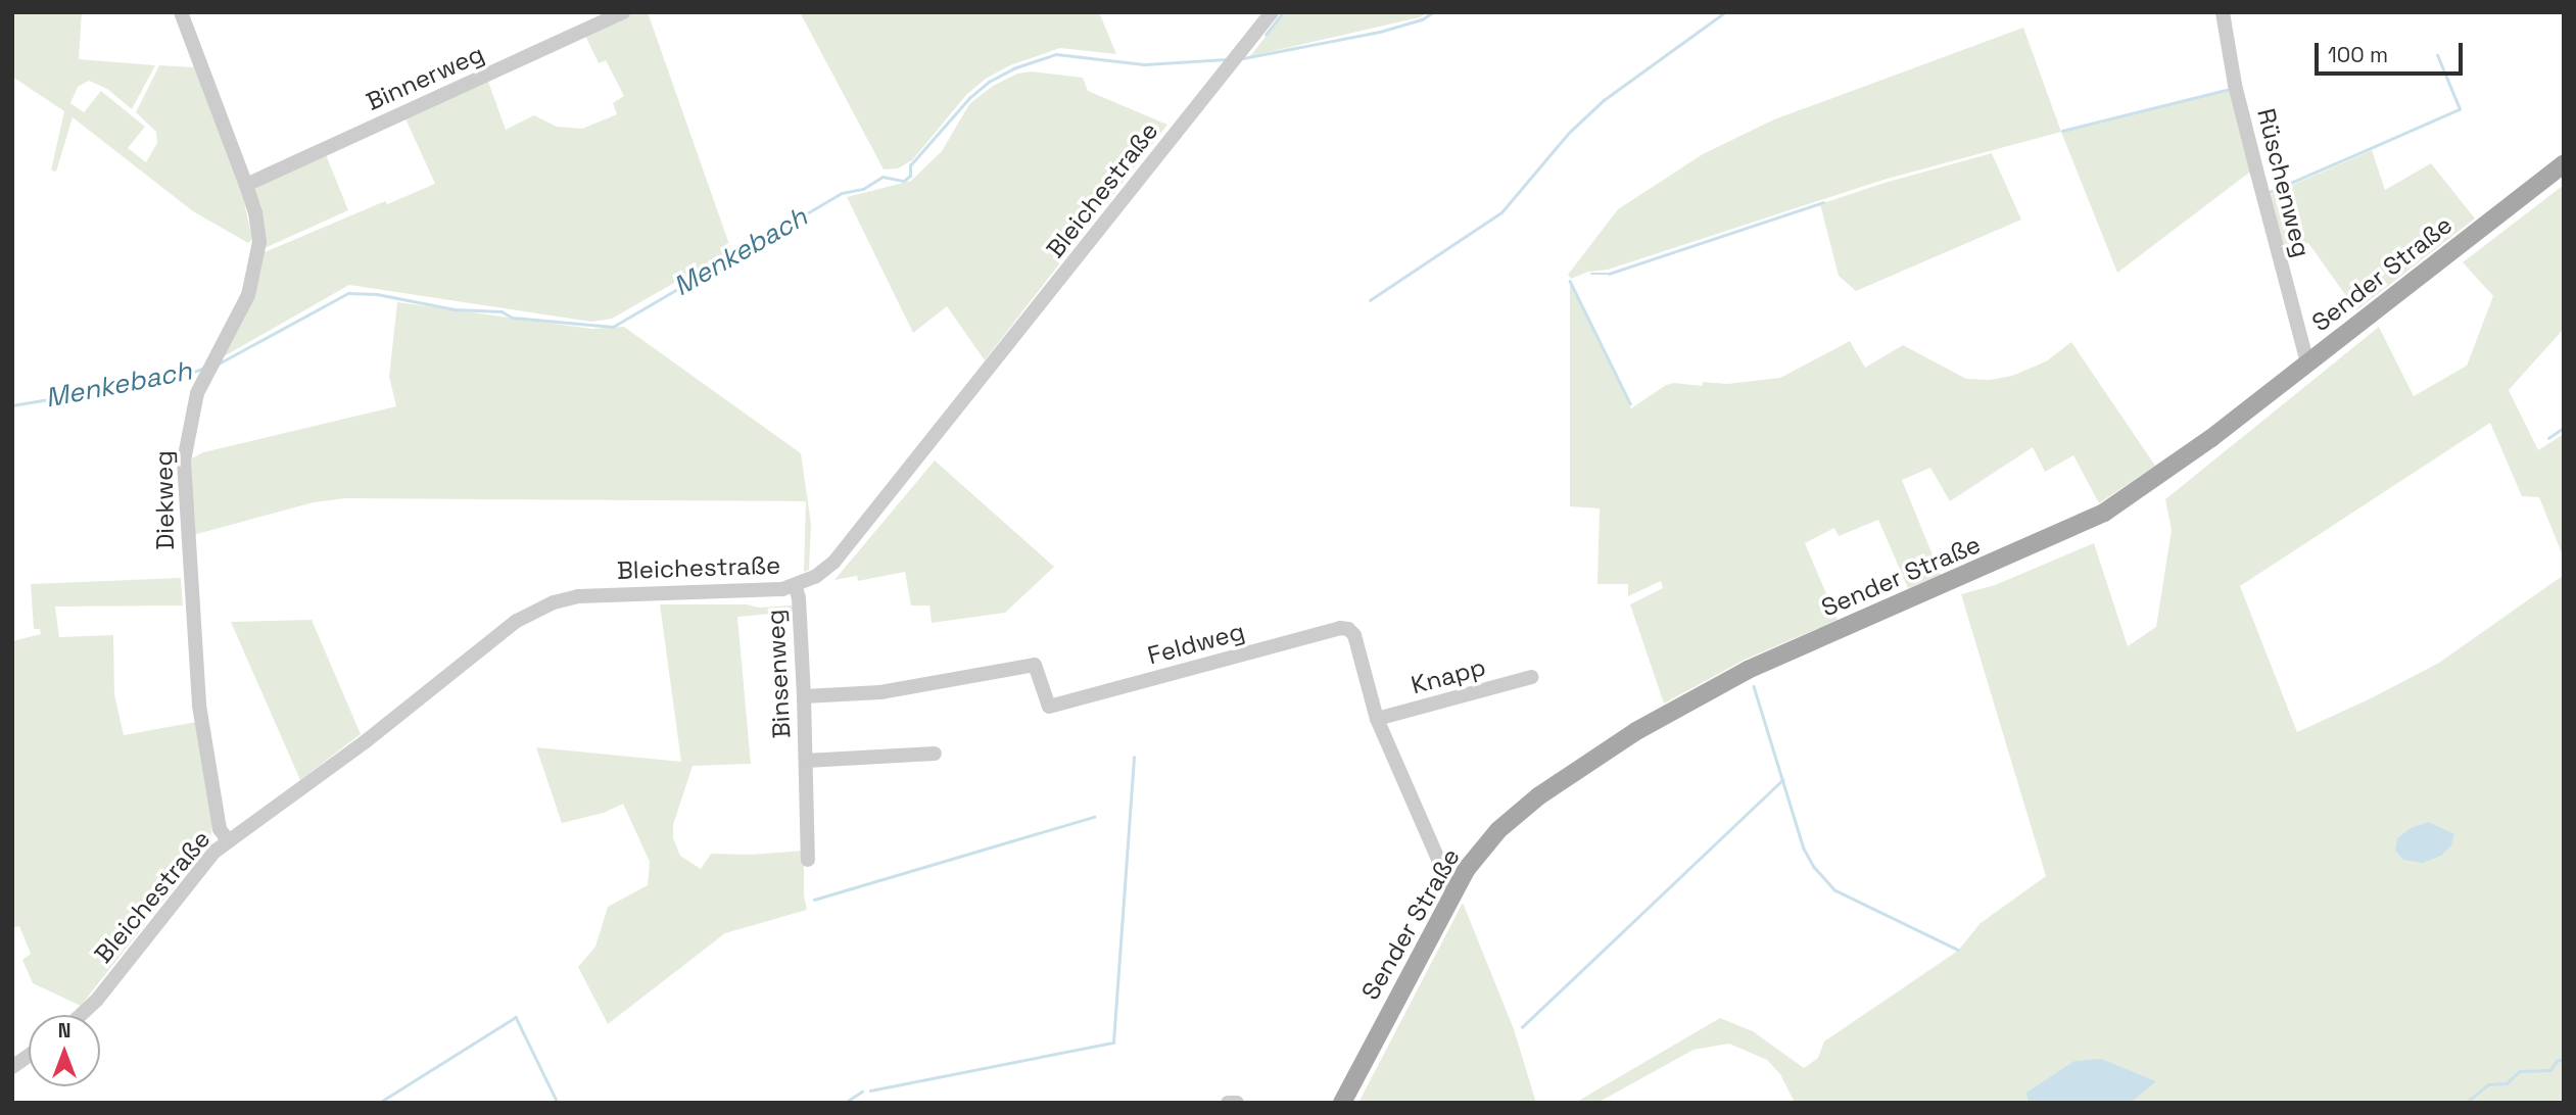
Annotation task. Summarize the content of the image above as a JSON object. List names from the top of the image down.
{
  "streets": {
    "main road": ["Sender Straße"],
    "street": [
      "Binnerweg",
      "Rüschenweg",
      "Bleichestraße",
      "Diekweg",
      "Feldweg",
      "Binsenweg",
      "Knapp"
    ]
  },
  "crossings": [
    ["Binnerweg", "Diekweg"],
    ["Rüschenweg", "Sender Straße"],
    ["Bleichestraße", "Diekweg"],
    ["Bleichestraße", "Binsenweg"],
    ["Sender Straße", "Feldweg"],
    ["Feldweg", "Binsenweg"],
    ["Feldweg", "Knapp"]
  ],
  "water": ["Menkebach"],
  "scale_bar": "100 m",
  "north": "top"
}
